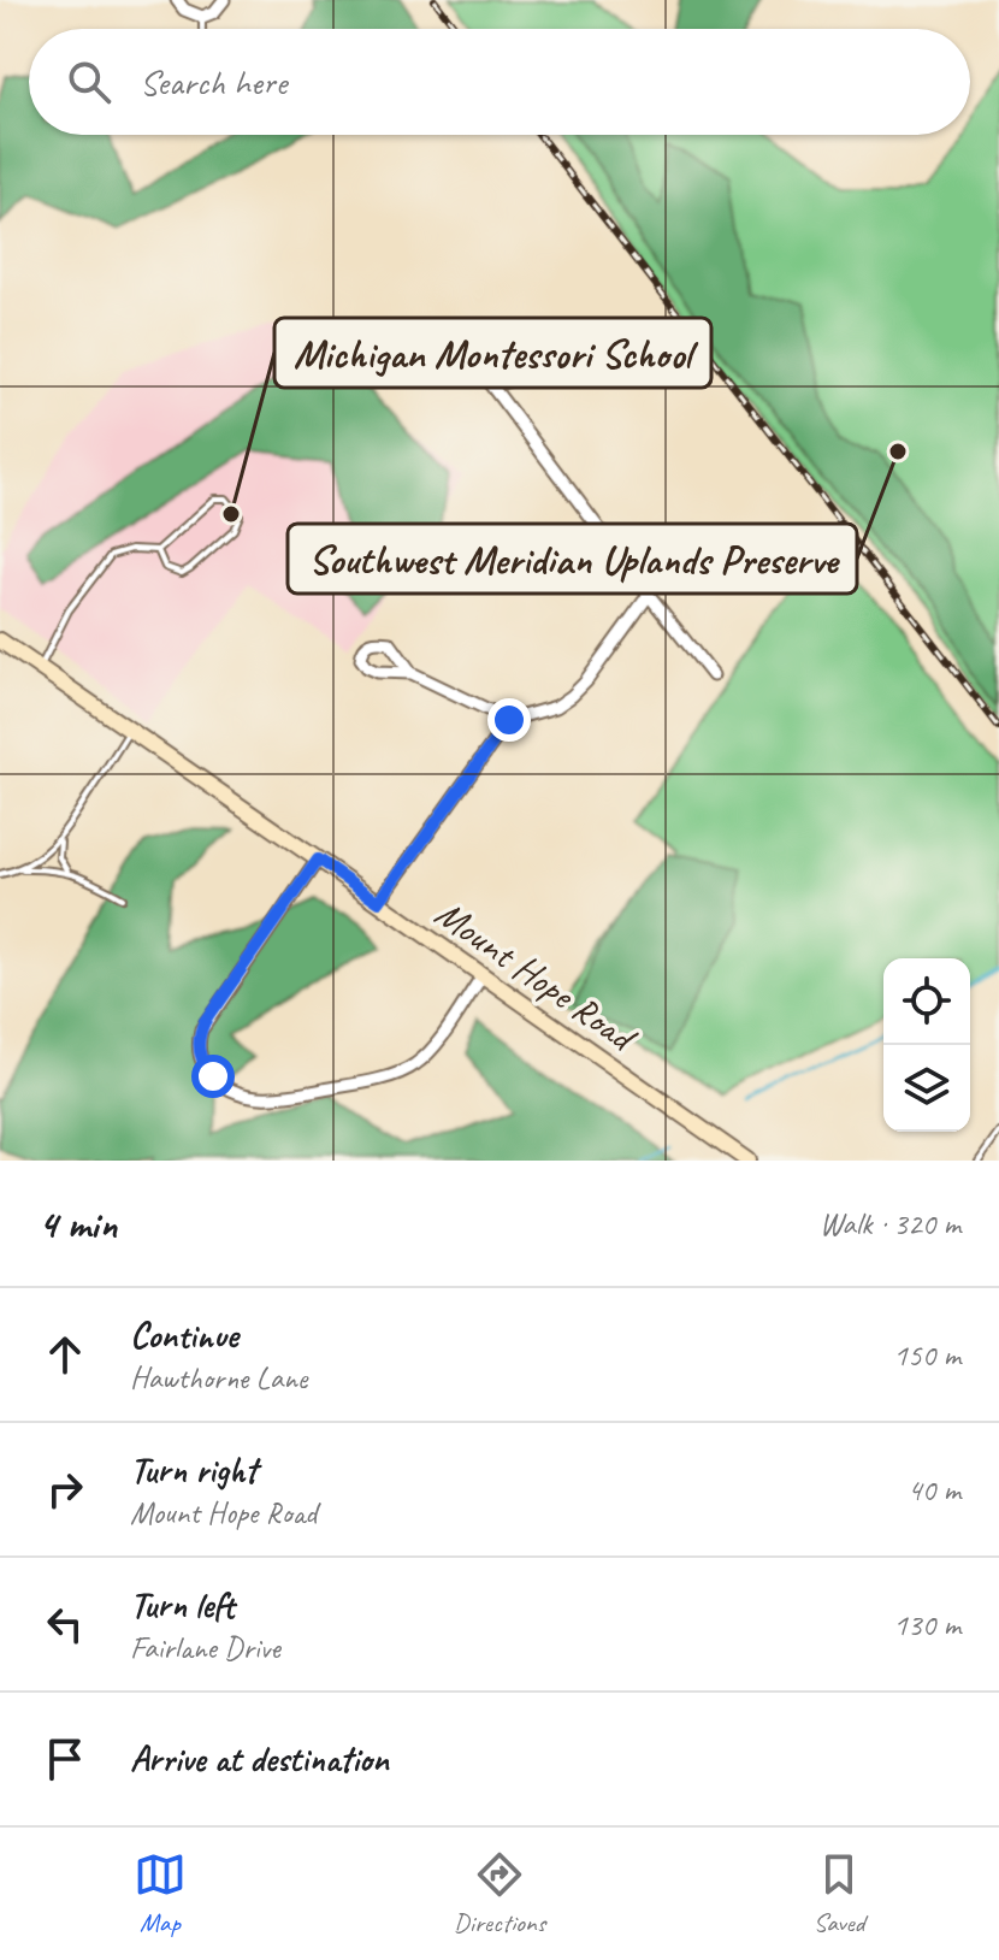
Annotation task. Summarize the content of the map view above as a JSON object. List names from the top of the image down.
{
  "streets": {
    "street": ["Mount Hope Road"]
  },
  "places": ["Southwest Meridian Uplands Preserve", "Michigan Montessori School"],
  "page": {
    "search": "Search here",
    "heading": ["4 min", "Walk · 320 m"],
    "list": [
      ["Continue", "Hawthorne Lane", "150 m"],
      ["Turn right", "Mount Hope Road", "40 m"],
      ["Turn left", "Fairlane Drive", "130 m"],
      "Arrive at destination"
    ],
    "nav": ["Map", "Directions", "Saved"]
  }
}
